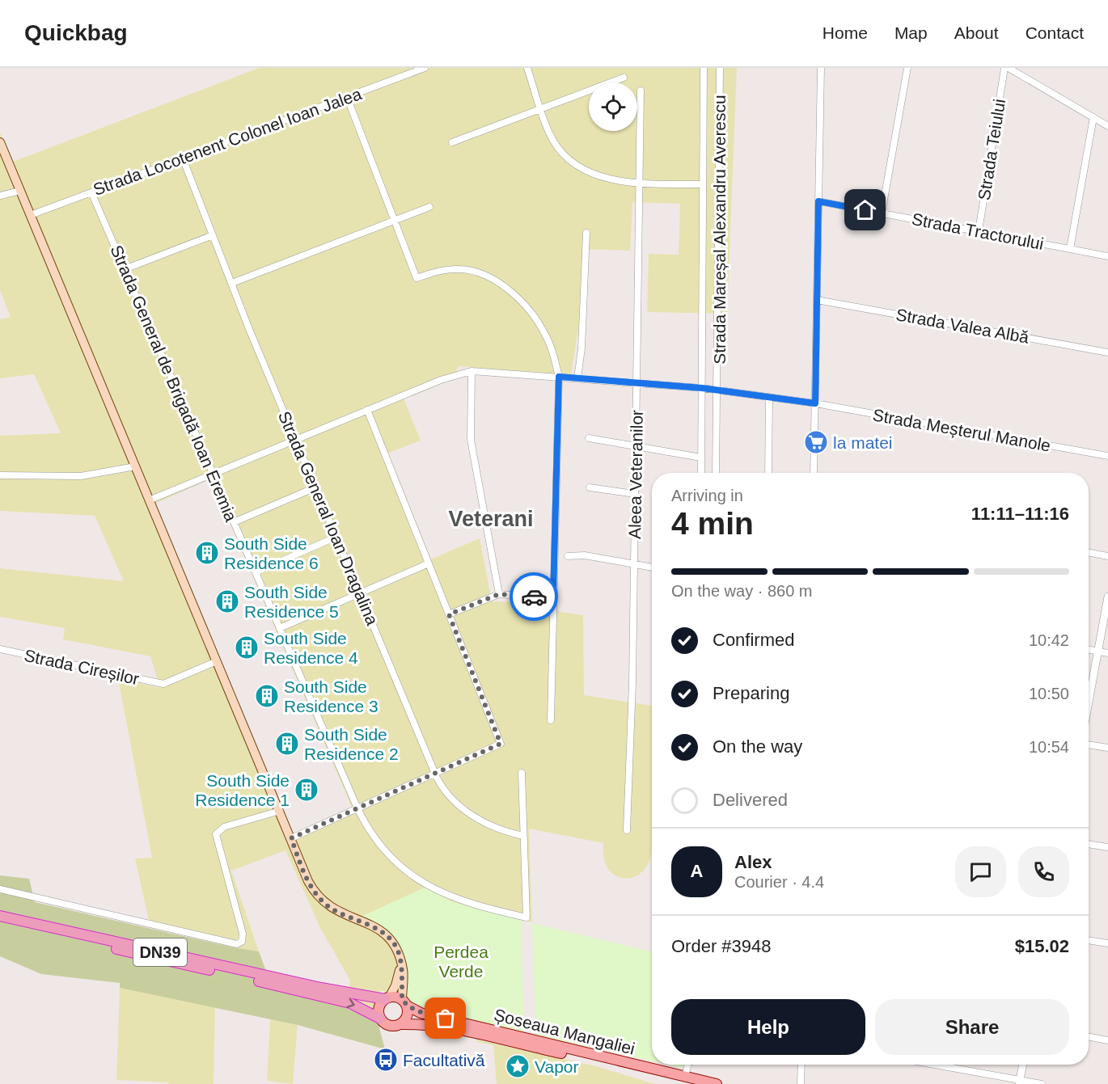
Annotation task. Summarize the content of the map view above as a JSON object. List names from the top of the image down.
{
  "streets": {
    "highway": ["DN39"],
    "main road": ["Șoseaua Mangaliei"],
    "street": [
      "Strada Locotenent Colonel Ioan Jalea",
      "Strada Teiului",
      "Strada Mareșal Alexandru Averescu",
      "Strada Tractorului",
      "Strada Valea Albă",
      "Strada General de Brigadă Ioan Eremia",
      "Strada Meșterul Manole",
      "Aleea Veteranilor",
      "Strada General Ioan Dragalina",
      "Strada Cireșilor"
    ]
  },
  "crossings": [
    ["Strada Locotenent Colonel Ioan Jalea", "Strada General de Brigadă Ioan Eremia"],
    ["Strada Locotenent Colonel Ioan Jalea", "Strada General Ioan Dragalina"],
    ["Strada Teiului", "Strada Tractorului"],
    ["Strada Mareșal Alexandru Averescu", "Strada Meșterul Manole"],
    ["Strada General de Brigadă Ioan Eremia", "Strada Meșterul Manole"],
    ["Strada General de Brigadă Ioan Eremia", "Strada General Ioan Dragalina"],
    ["Strada Meșterul Manole", "Aleea Veteranilor"],
    ["Strada Meșterul Manole", "Strada General Ioan Dragalina"],
    ["DN39", "Șoseaua Mangaliei"]
  ],
  "districts": ["Veterani"],
  "parks": ["Perdea Verde"],
  "places": {
    "supermarket": ["la matei"],
    "building": [
      "South Side Residence 6",
      "South Side Residence 5",
      "South Side Residence 4",
      "South Side Residence 3",
      "South Side Residence 2",
      "South Side Residence 1"
    ],
    "bus stop": ["Facultativă"],
    "place": ["Vapor"]
  },
  "page": {
    "header": "Quickbag",
    "nav": [
      "Home",
      "Map",
      "About",
      "Contact"
    ],
    "heading": ["4 min", "Arriving in", "11:11–11:16"],
    "panel": [
      "Alex",
      "Courier · 4.4",
      "Order #3948",
      "$15.02"
    ],
    "bar": "On the way · 860 m",
    "list": [
      ["Confirmed", "10:42"],
      ["Preparing", "10:50"],
      ["On the way", "10:54"],
      "Delivered"
    ],
    "round": "A",
    "buttons": ["Help", "Share"]
  }
}
